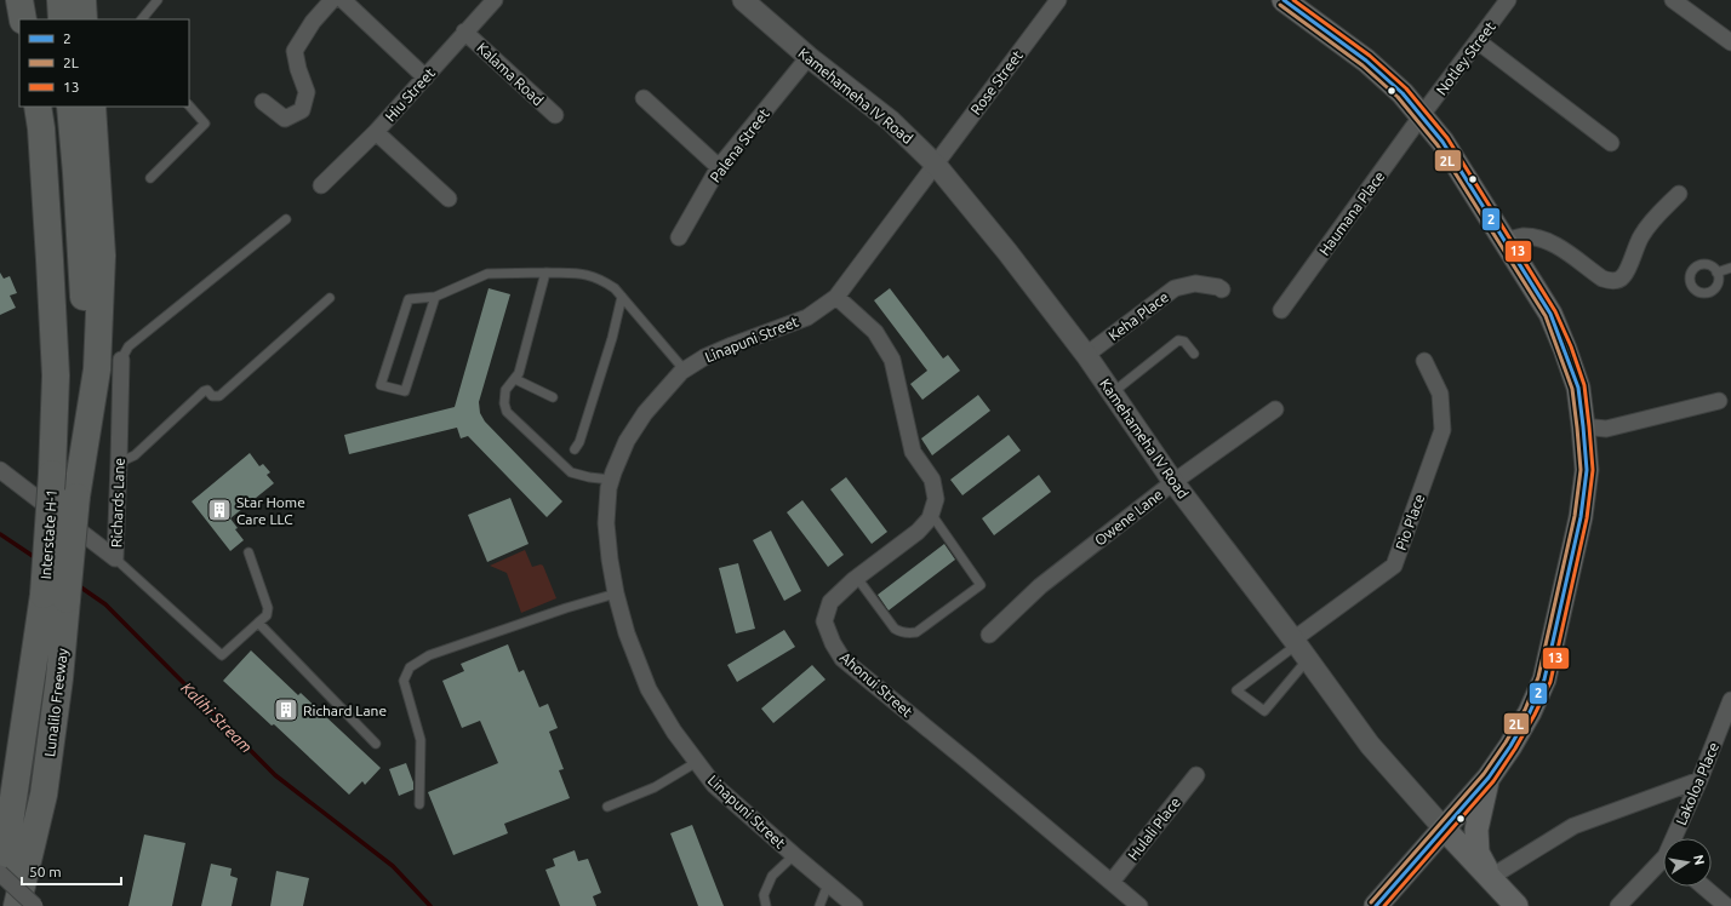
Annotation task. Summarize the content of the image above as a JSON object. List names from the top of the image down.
{
  "streets": {
    "highway": ["Interstate H-1", "Lunalilo Freeway"],
    "main road": ["Kamehameha IV Road"],
    "street": [
      "Notley Street",
      "Kalama Road",
      "Rose Street",
      "Hiu Street",
      "Palena Street",
      "Haumana Place",
      "Keha Place",
      "Linapuni Street",
      "Richards Lane",
      "Owene Lane",
      "Pio Place",
      "Ahonui Street",
      "Lakoloa Place",
      "Hulali Place"
    ]
  },
  "crossings": [
    ["Notley Street", "Haumana Place"],
    ["Kalama Road", "Hiu Street"],
    ["Rose Street", "Kamehameha IV Road"],
    ["Rose Street", "Linapuni Street"],
    ["Kamehameha IV Road", "Palena Street"],
    ["Kamehameha IV Road", "Keha Place"],
    ["Kamehameha IV Road", "Linapuni Street"],
    ["Kamehameha IV Road", "Owene Lane"],
    ["Kamehameha IV Road", "Pio Place"],
    ["Linapuni Street", "Ahonui Street"],
    ["Interstate H-1", "Lunalilo Freeway"],
    ["Ahonui Street", "Hulali Place"]
  ],
  "water": ["Kalihi Stream"],
  "places": {
    "building": ["Star Home Care LLC", "Richard Lane"]
  },
  "lines": ["transit line 2", "transit line 13", "transit line 2L"],
  "legend": ["2", "2L", "13"],
  "scale_bar": "50 m",
  "north": "right"
}
